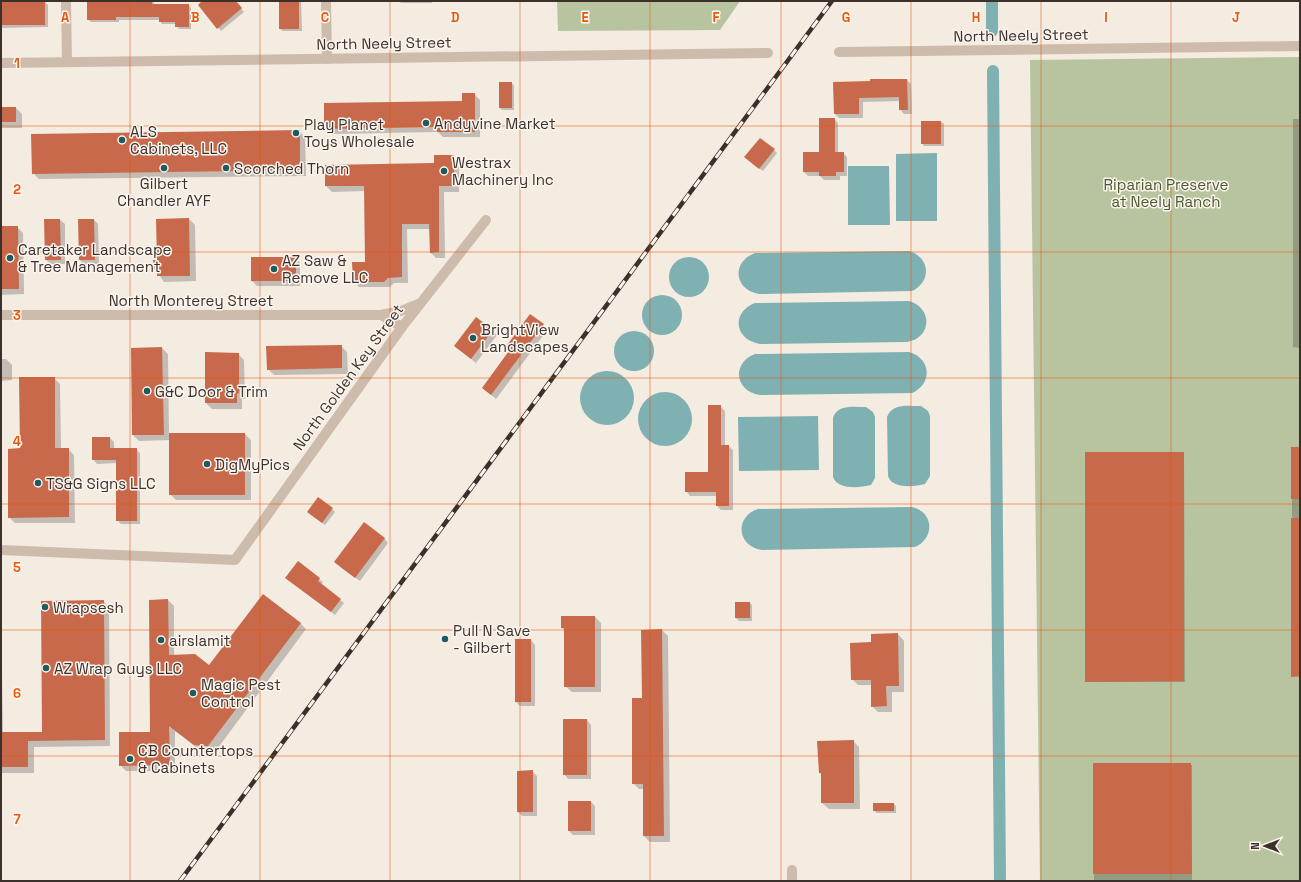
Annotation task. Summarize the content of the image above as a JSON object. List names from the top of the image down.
{
  "streets": {
    "street": ["North Neely Street", "North Monterey Street", "North Golden Key Street"]
  },
  "crossings": [
    ["North Monterey Street", "North Golden Key Street"]
  ],
  "parks": ["Riparian Preserve at Neely Ranch"],
  "places": [
    "Andyvine Market",
    "Play Planet Toys Wholesale",
    "ALS Cabinets, LLC",
    "Gilbert Chandler AYF",
    "Scorched Thorn",
    "Westrax Machinery Inc",
    "Caretaker Landscape & Tree Management",
    "AZ Saw & Remove LLC",
    "BrightView Landscapes",
    "G&C Door & Trim",
    "DigMyPics",
    "TS&G Signs LLC",
    "Wrapsesh",
    "Pull N Save - Gilbert",
    "airslamit",
    "AZ Wrap Guys LLC",
    "Magic Pest Control",
    "CB Countertops & Cabinets"
  ],
  "north": "left",
  "grid": {
    "columns": [
      "A",
      "B",
      "C",
      "D",
      "E",
      "F",
      "G",
      "H",
      "I",
      "J"
    ],
    "rows": [
      "1",
      "2",
      "3",
      "4",
      "5",
      "6",
      "7"
    ]
  }
}
